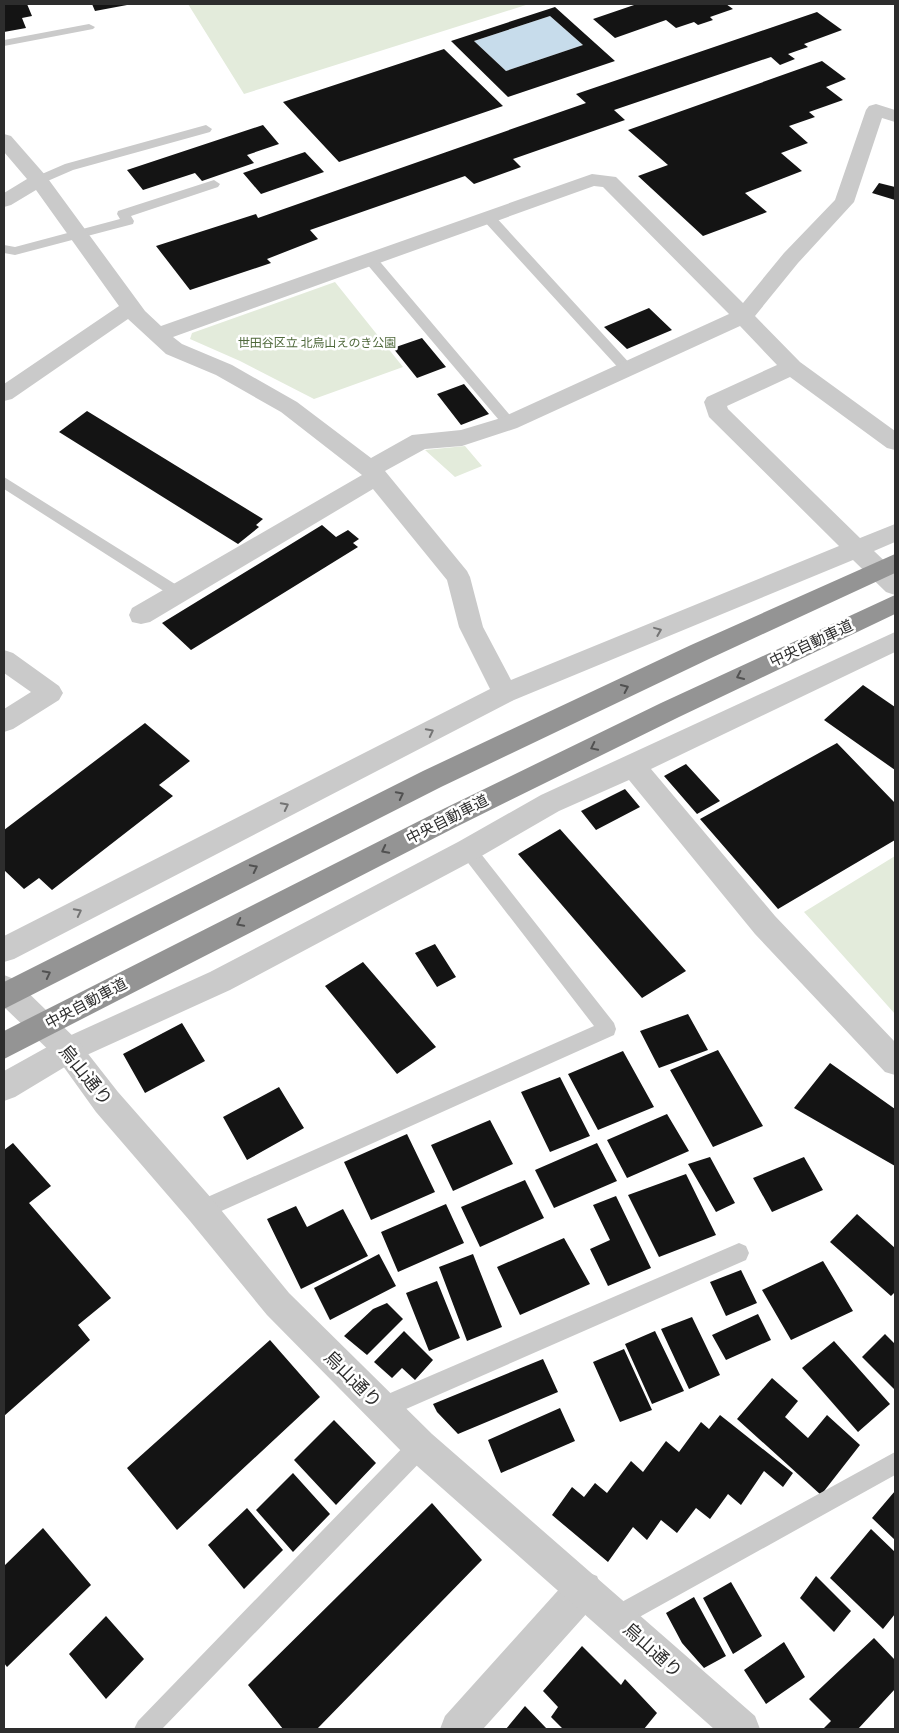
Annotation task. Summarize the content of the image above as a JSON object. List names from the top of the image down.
{
  "streets": {
    "highway": ["中央自動車道"],
    "street": ["烏山通り"]
  },
  "parks": ["世田谷区立 北烏山えのき公園"]
}
